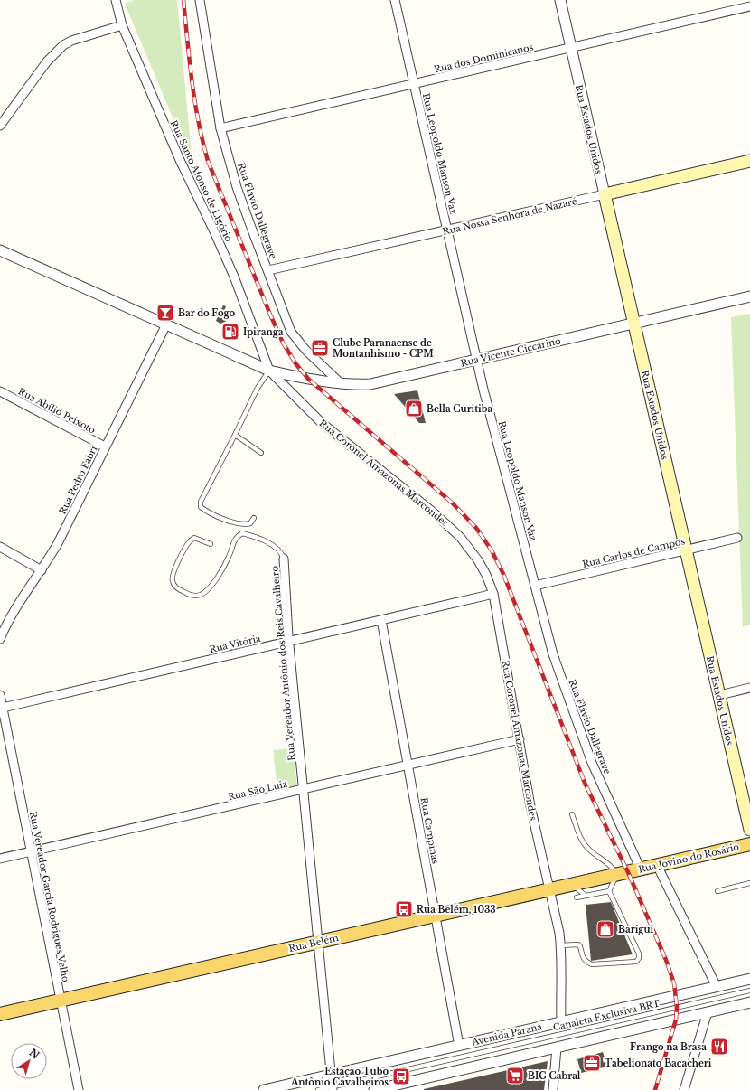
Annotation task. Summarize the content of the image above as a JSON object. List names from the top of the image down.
{
  "streets": {
    "main road": [
      "Rua Estados Unidos",
      "Rua Nossa Senhora de Nazaré",
      "Rua Jovino do Rosário",
      "Rua Belém"
    ],
    "street": [
      "Rua dos Dominicanos",
      "Rua Leopoldo Manson Vaz",
      "Rua Santo Afonso de Ligório",
      "Rua Flávio Dallegrave",
      "Rua Vicente Ciccarino",
      "Rua Abílio Peixoto",
      "Rua Coronel Amazonas Marcondes",
      "Rua Pedro Fabri",
      "Rua Carlos de Campos",
      "Rua Vitória",
      "Rua Vereador Antônio dos Reis Cavalheiro",
      "Rua São Luiz",
      "Rua Campinas",
      "Rua Vereador Garcia Rodrigues Velho",
      "Avenida Paraná"
    ],
    "lane": ["Canaleta Exclusiva BRT"]
  },
  "crossings": [
    ["Rua dos Dominicanos", "Rua Estados Unidos"],
    ["Rua dos Dominicanos", "Rua Leopoldo Manson Vaz"],
    ["Rua dos Dominicanos", "Rua Flávio Dallegrave"],
    ["Rua Estados Unidos", "Rua Nossa Senhora de Nazaré"],
    ["Rua Estados Unidos", "Rua Vicente Ciccarino"],
    ["Rua Estados Unidos", "Rua Carlos de Campos"],
    ["Rua Leopoldo Manson Vaz", "Rua Flávio Dallegrave"],
    ["Rua Leopoldo Manson Vaz", "Rua Nossa Senhora de Nazaré"],
    ["Rua Leopoldo Manson Vaz", "Rua Vicente Ciccarino"],
    ["Rua Leopoldo Manson Vaz", "Rua Carlos de Campos"],
    ["Rua Santo Afonso de Ligório", "Rua Vicente Ciccarino"],
    ["Rua Santo Afonso de Ligório", "Rua Coronel Amazonas Marcondes"],
    ["Rua Flávio Dallegrave", "Rua Nossa Senhora de Nazaré"],
    ["Rua Flávio Dallegrave", "Rua Vicente Ciccarino"],
    ["Rua Flávio Dallegrave", "Rua Carlos de Campos"],
    ["Rua Flávio Dallegrave", "Rua Jovino do Rosário"],
    ["Rua Vicente Ciccarino", "Rua Coronel Amazonas Marcondes"],
    ["Rua Abílio Peixoto", "Rua Pedro Fabri"],
    ["Rua Coronel Amazonas Marcondes", "Rua Pedro Fabri"],
    ["Rua Coronel Amazonas Marcondes", "Rua Vitória"],
    ["Rua Coronel Amazonas Marcondes", "Rua São Luiz"],
    ["Rua Coronel Amazonas Marcondes", "Rua Belém"],
    ["Rua Coronel Amazonas Marcondes", "Avenida Paraná"],
    ["Rua Vitória", "Rua Vereador Antônio dos Reis Cavalheiro"],
    ["Rua Vitória", "Rua Campinas"],
    ["Rua Vitória", "Rua Vereador Garcia Rodrigues Velho"],
    ["Rua Vereador Antônio dos Reis Cavalheiro", "Rua São Luiz"],
    ["Rua Vereador Antônio dos Reis Cavalheiro", "Rua Belém"],
    ["Rua Vereador Antônio dos Reis Cavalheiro", "Canaleta Exclusiva BRT"],
    ["Rua Vereador Antônio dos Reis Cavalheiro", "Avenida Paraná"],
    ["Rua São Luiz", "Rua Campinas"],
    ["Rua São Luiz", "Rua Vereador Garcia Rodrigues Velho"],
    ["Rua Campinas", "Rua Belém"],
    ["Rua Campinas", "Avenida Paraná"],
    ["Rua Jovino do Rosário", "Rua Belém"],
    ["Rua Vereador Garcia Rodrigues Velho", "Rua Belém"]
  ],
  "places": {
    "bar": ["Bar do Fogo"],
    "fuel station": ["Ipiranga"],
    "office": ["Clube Paranaense de Montanhismo - CPM", "Tabelionato Bacacheri"],
    "shop": ["Bella Curitiba", "Barigui"],
    "bus stop": ["Rua Belém, 1033", "Estação Tubo Antônio Cavalheiros"],
    "restaurant": ["Frango na Brasa"],
    "supermarket": ["BIG Cabral"]
  },
  "north": "top right"
}
